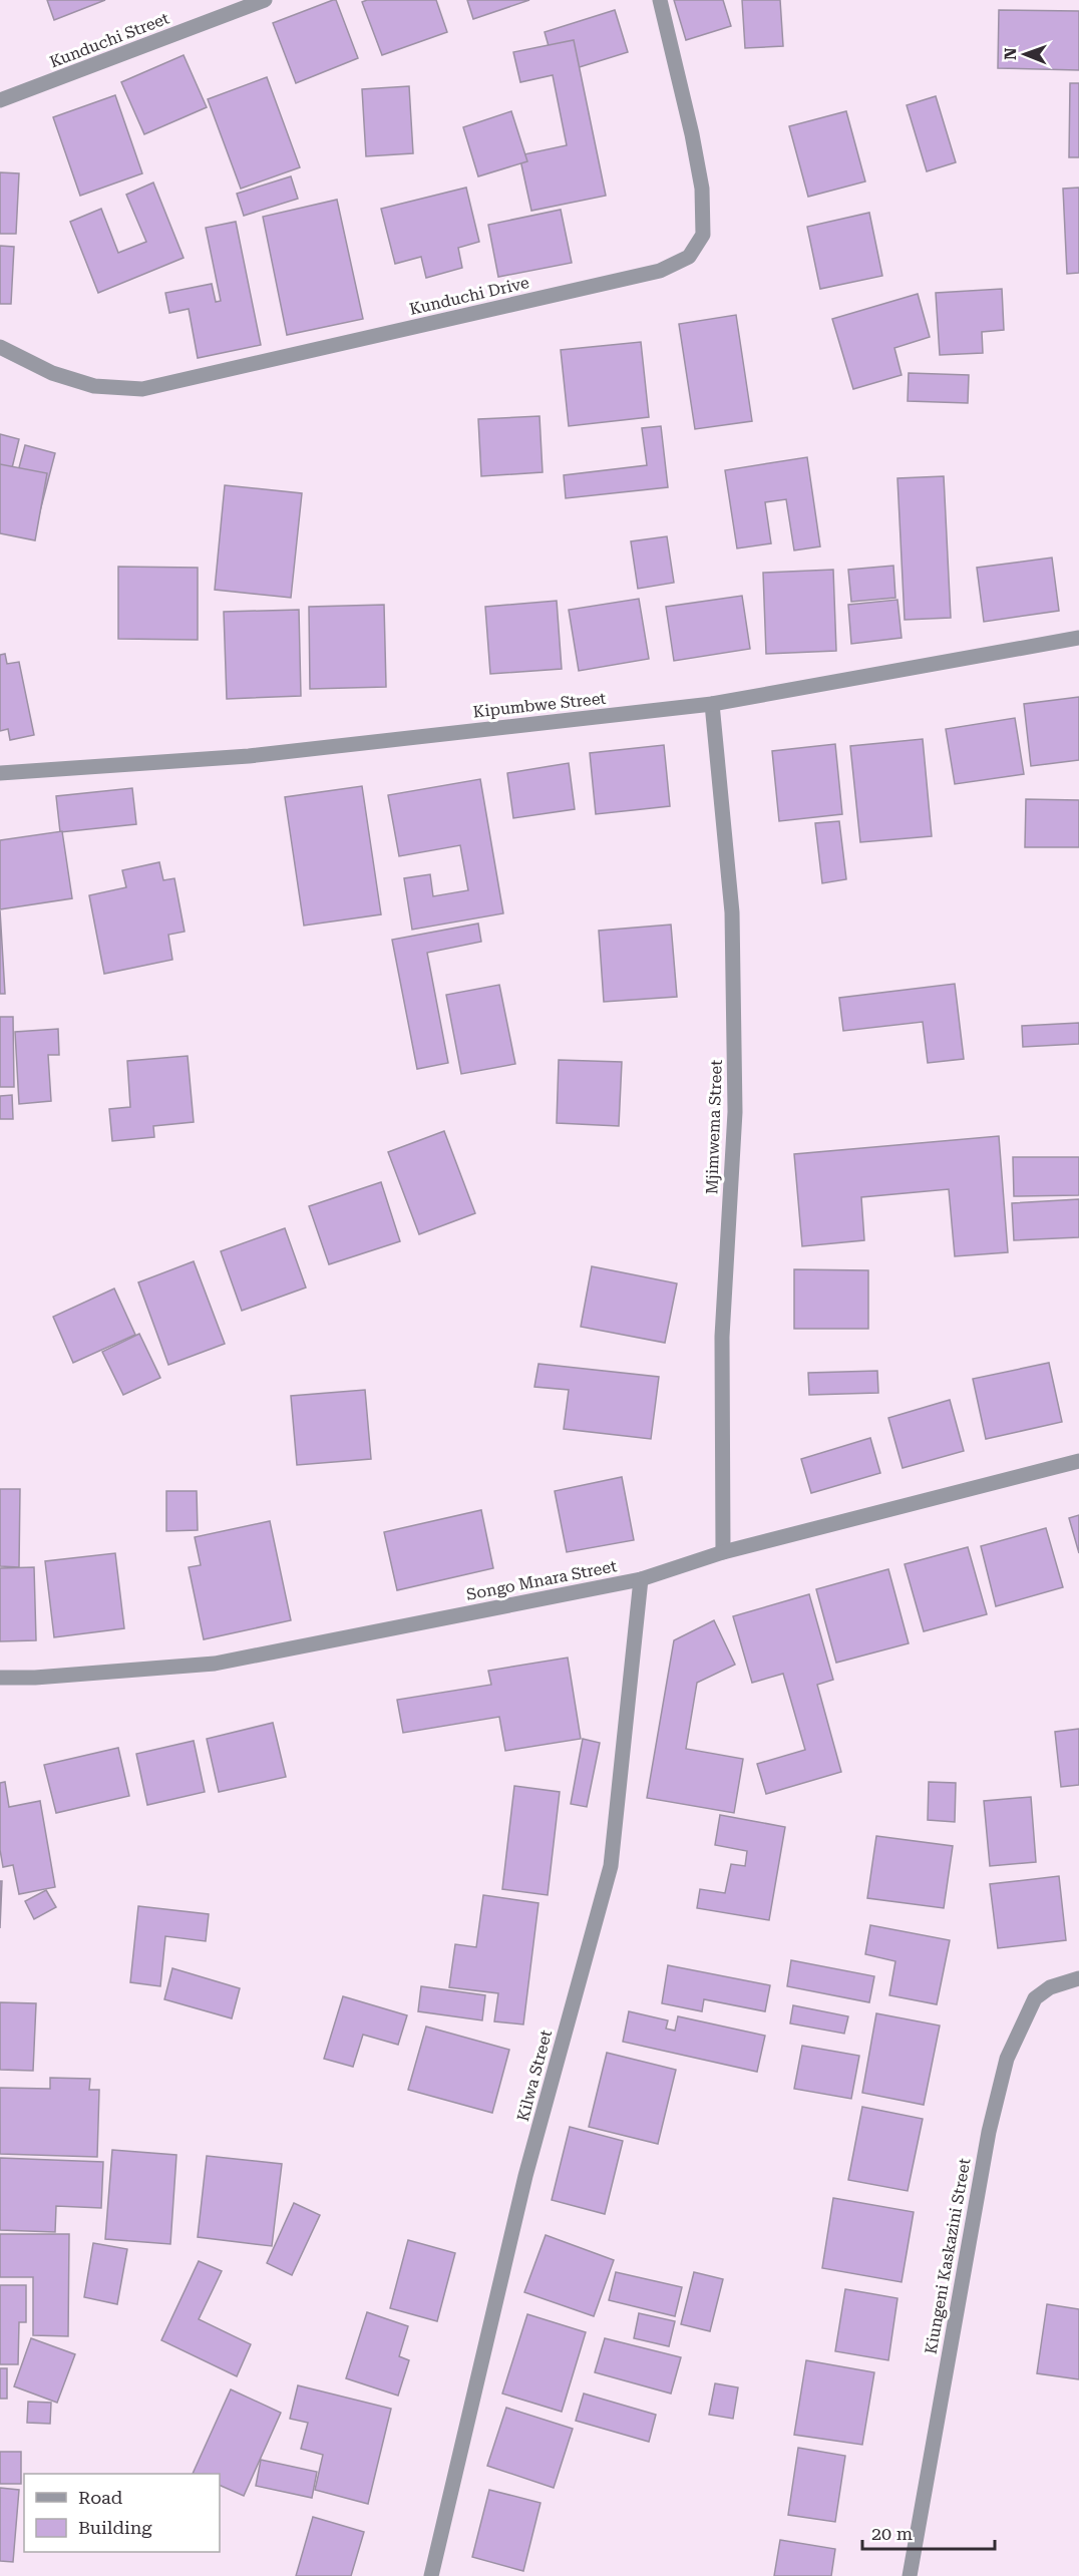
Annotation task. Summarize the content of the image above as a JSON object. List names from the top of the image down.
{
  "streets": {
    "street": [
      "Kunduchi Street",
      "Kunduchi Drive",
      "Kipumbwe Street",
      "Mjimwema Street",
      "Songo Mnara Street",
      "Kilwa Street",
      "Kiungeni Kaskazini Street"
    ]
  },
  "crossings": [
    ["Kipumbwe Street", "Mjimwema Street"],
    ["Mjimwema Street", "Songo Mnara Street"],
    ["Songo Mnara Street", "Kilwa Street"]
  ],
  "legend": ["Road", "Building"],
  "scale_bar": "20 m",
  "north": "left"
}
